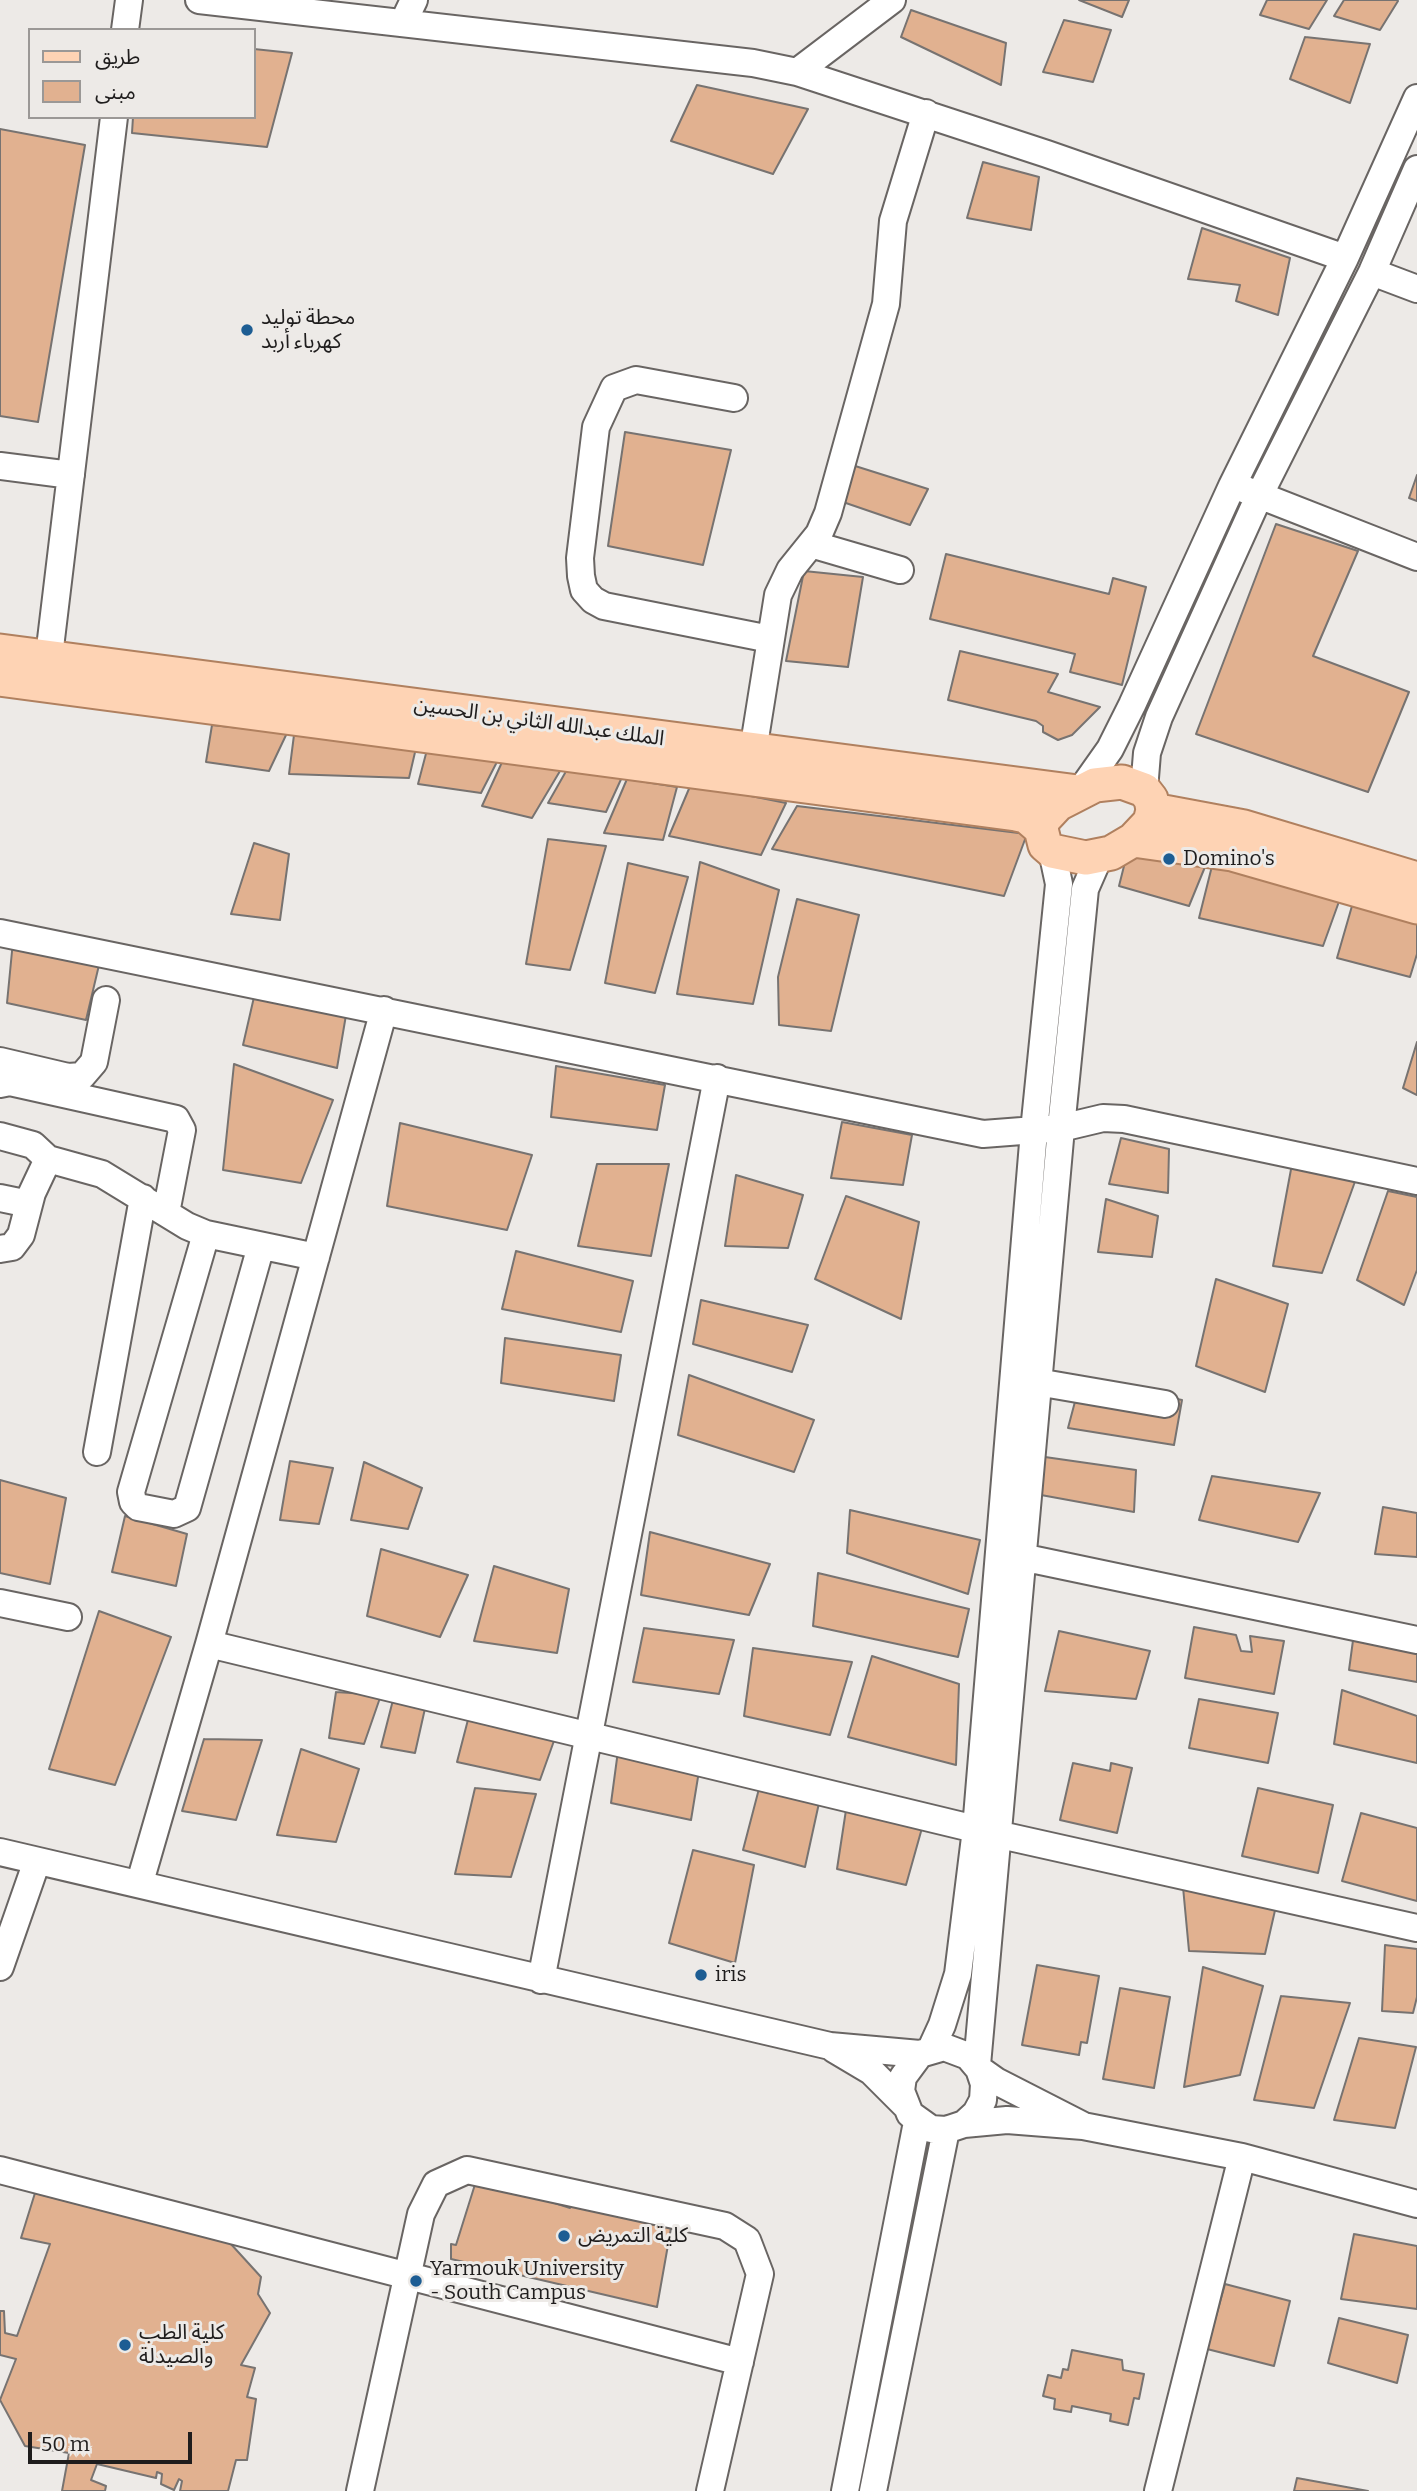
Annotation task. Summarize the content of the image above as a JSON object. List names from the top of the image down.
{
  "streets": {
    "main road": ["الملك عبدالله الثاني بن الحسين"]
  },
  "places": [
    "محطة توليد كهرباء أربد",
    "Domino's",
    "iris",
    "كلية التمريض",
    "Yarmouk University - South Campus",
    "كلية الطب والصيدلة"
  ],
  "legend": ["طريق", "مبنى"],
  "scale_bar": "50 m"
}
